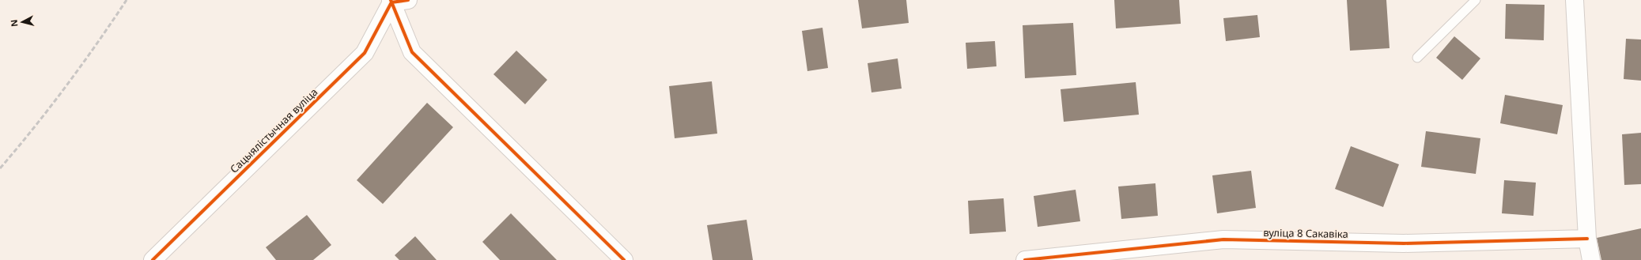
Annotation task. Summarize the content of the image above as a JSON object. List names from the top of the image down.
{
  "streets": {
    "street": ["Сацыялістычная вуліца", "вуліца 8 Сакавіка"]
  },
  "north": "left"
}
